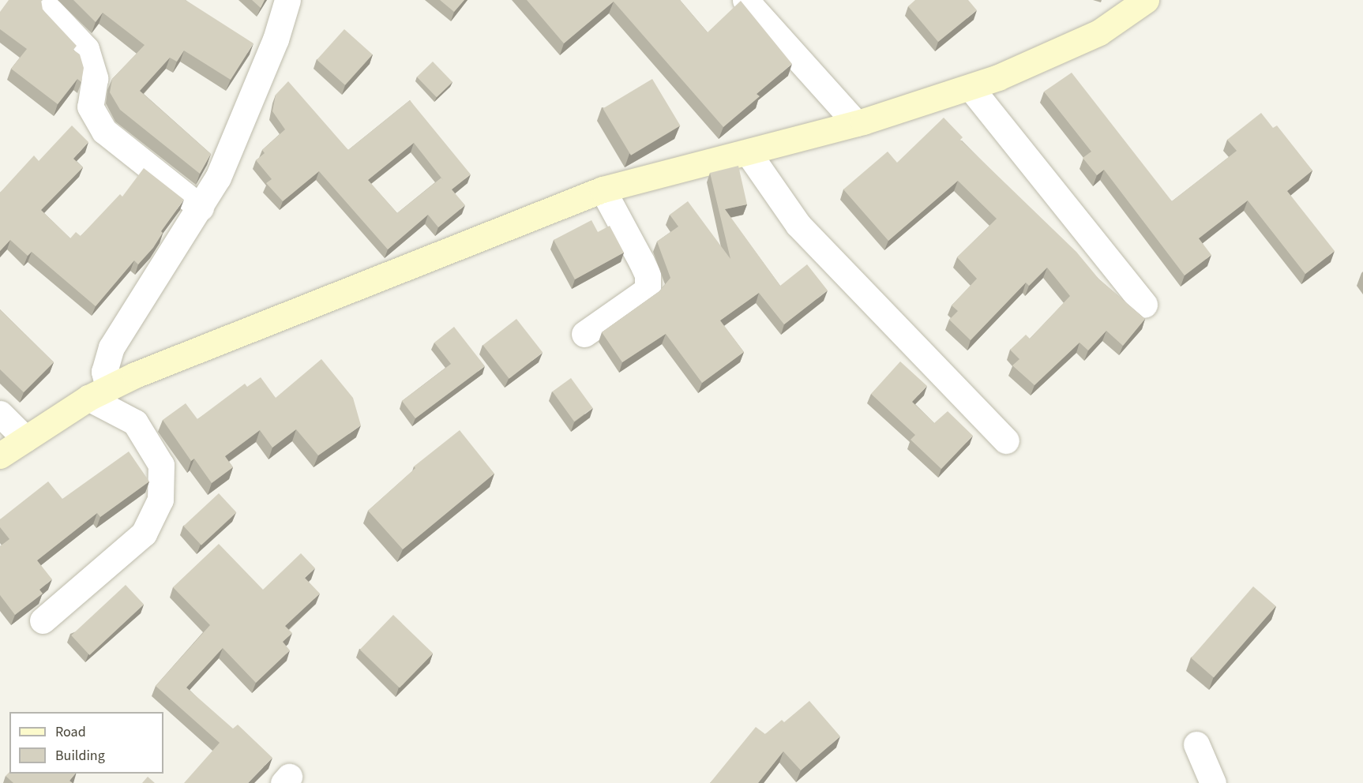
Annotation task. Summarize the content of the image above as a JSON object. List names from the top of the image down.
{
  "legend": ["Road", "Building"]
}
